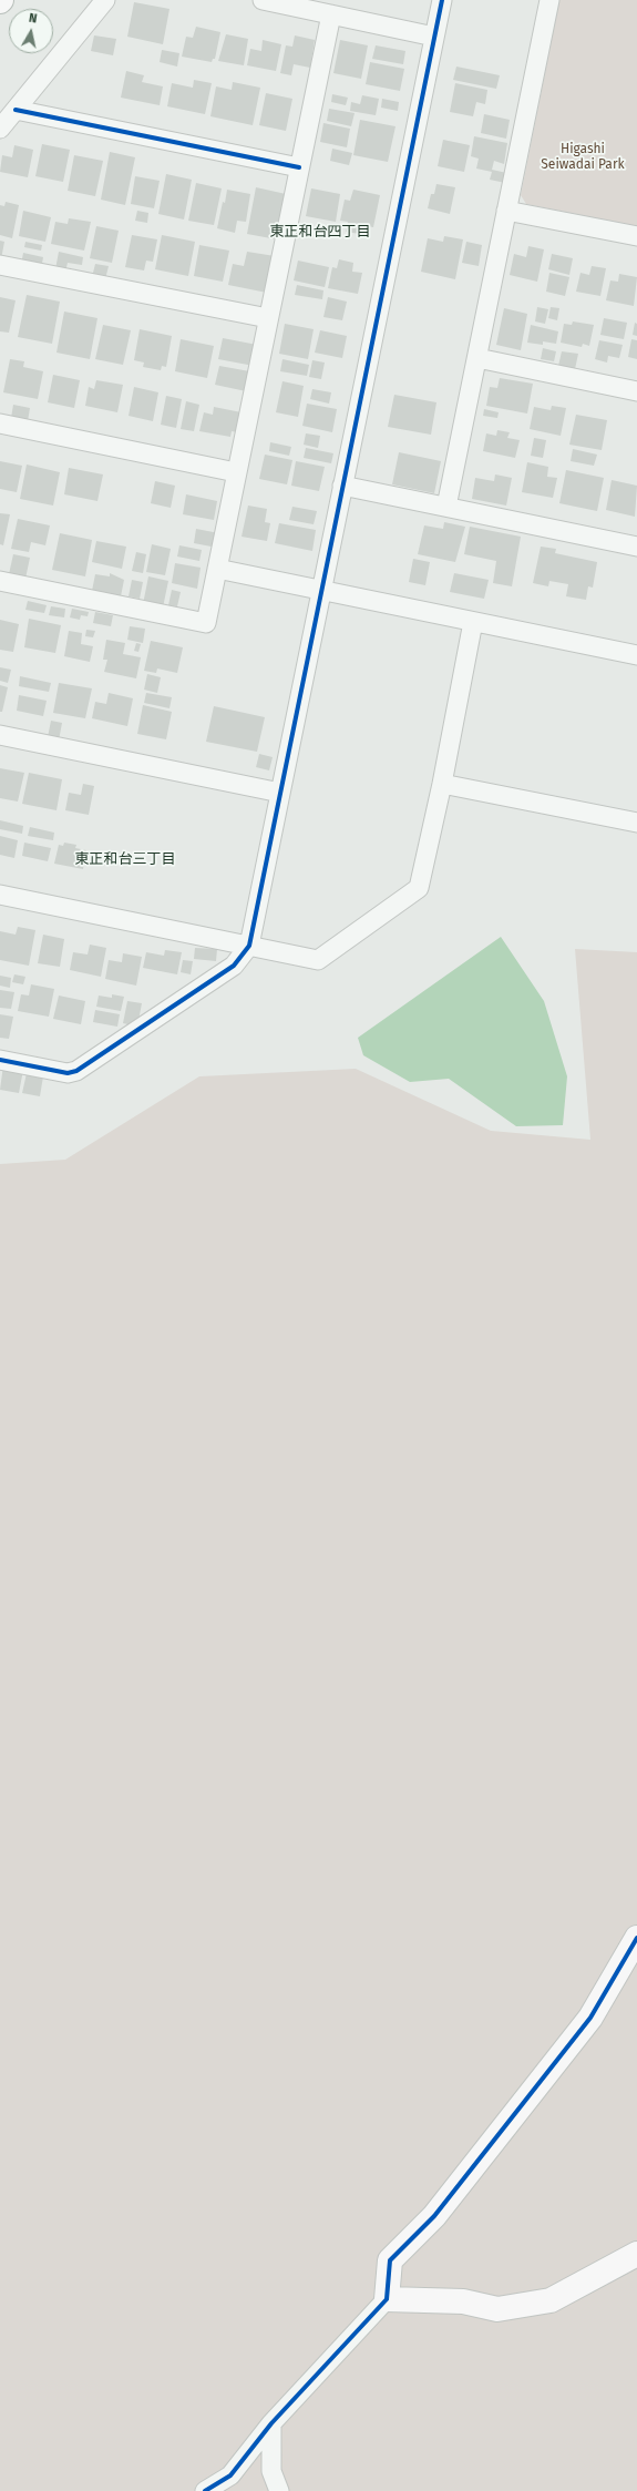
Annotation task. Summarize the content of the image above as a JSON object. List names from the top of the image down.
{
  "districts": ["東正和台四丁目", "東正和台三丁目"],
  "parks": ["Higashi Seiwadai Park"],
  "north": "top"
}
